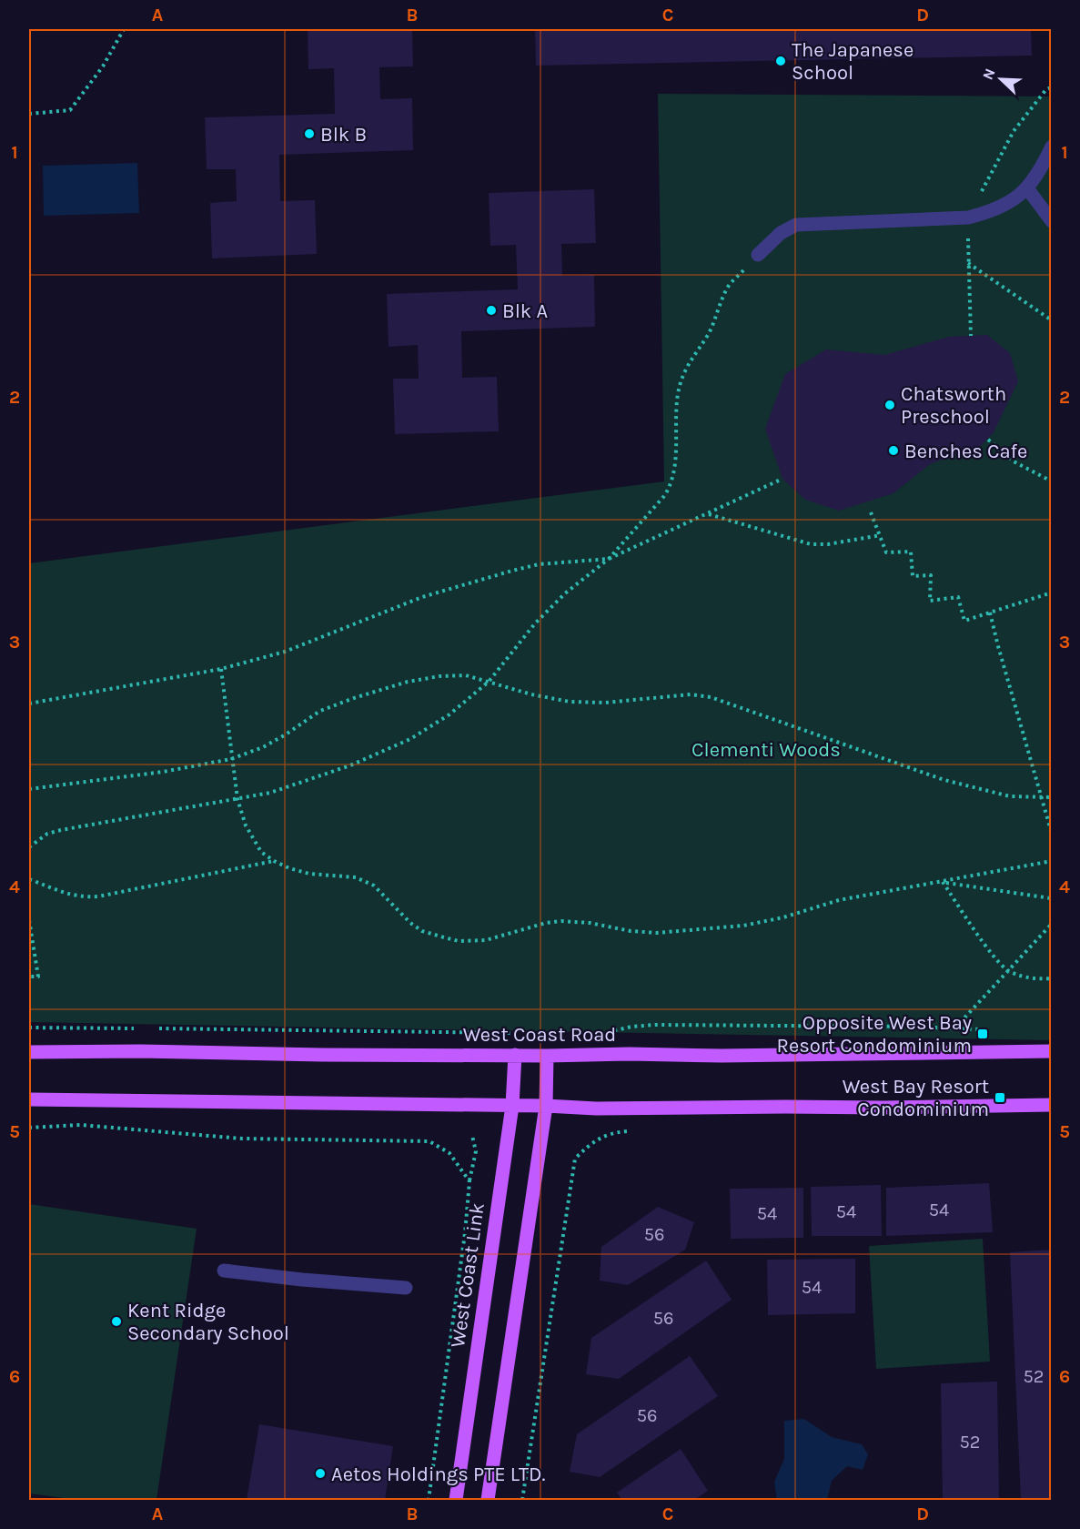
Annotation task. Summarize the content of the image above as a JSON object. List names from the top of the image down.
{
  "streets": {
    "main road": ["West Coast Road", "West Coast Link"]
  },
  "crossings": [
    ["West Coast Road", "West Coast Link"]
  ],
  "parks": ["Clementi Woods"],
  "places": {
    "other": [
      "The Japanese School",
      "Blk B",
      "Blk A",
      "Chatsworth Preschool",
      "Benches Cafe",
      "Kent Ridge Secondary School",
      "Aetos Holdings PTE LTD."
    ],
    "transit": ["Opposite West Bay Resort Condominium", "West Bay Resort Condominium"]
  },
  "house_numbers": [
    "54",
    "54",
    "54",
    "56",
    "54",
    "56",
    "52",
    "56",
    "52"
  ],
  "north": "top left",
  "grid": {
    "columns": [
      "A",
      "B",
      "C",
      "D"
    ],
    "rows": [
      "1",
      "2",
      "3",
      "4",
      "5",
      "6"
    ]
  }
}
